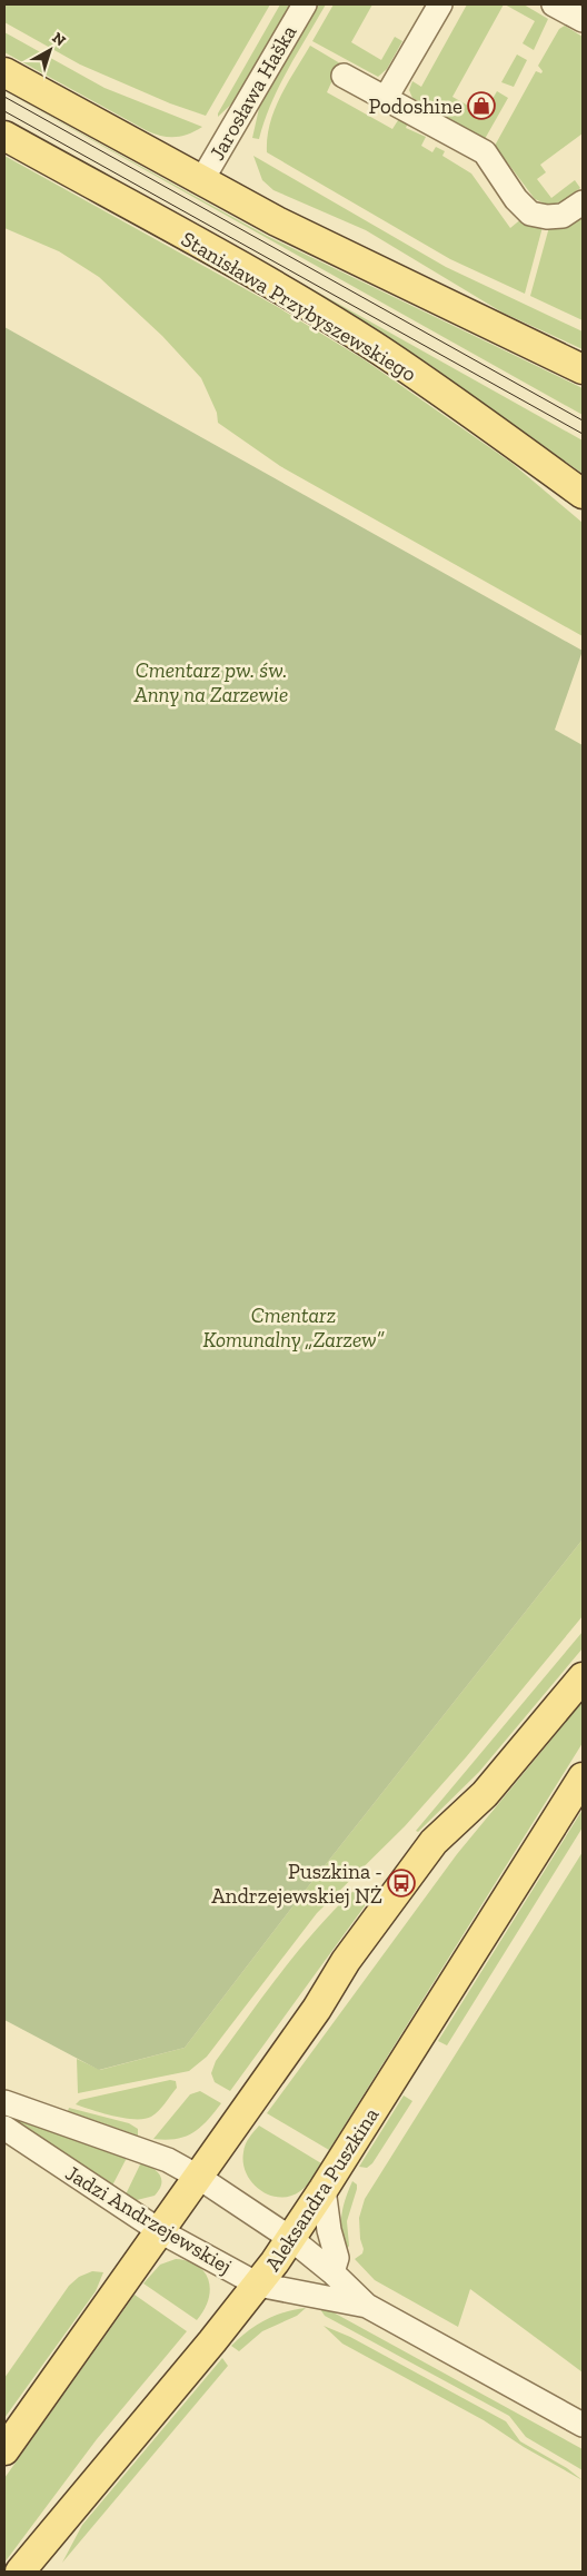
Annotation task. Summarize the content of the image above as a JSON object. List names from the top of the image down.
{
  "streets": {
    "main road": ["Stanisława Przybyszewskiego", "Aleksandra Puszkina"],
    "street": ["Jarosława Haška", "Jadzi Andrzejewskiej"]
  },
  "crossings": [
    ["Aleksandra Puszkina", "Jadzi Andrzejewskiej"]
  ],
  "parks": ["Cmentarz pw. św. Anny na Zarzewie", "Cmentarz Komunalny „Zarzew”"],
  "places": {
    "shop": ["Podoshine"],
    "bus stop": ["Puszkina - Andrzejewskiej NŻ"]
  },
  "north": "top right"
}
